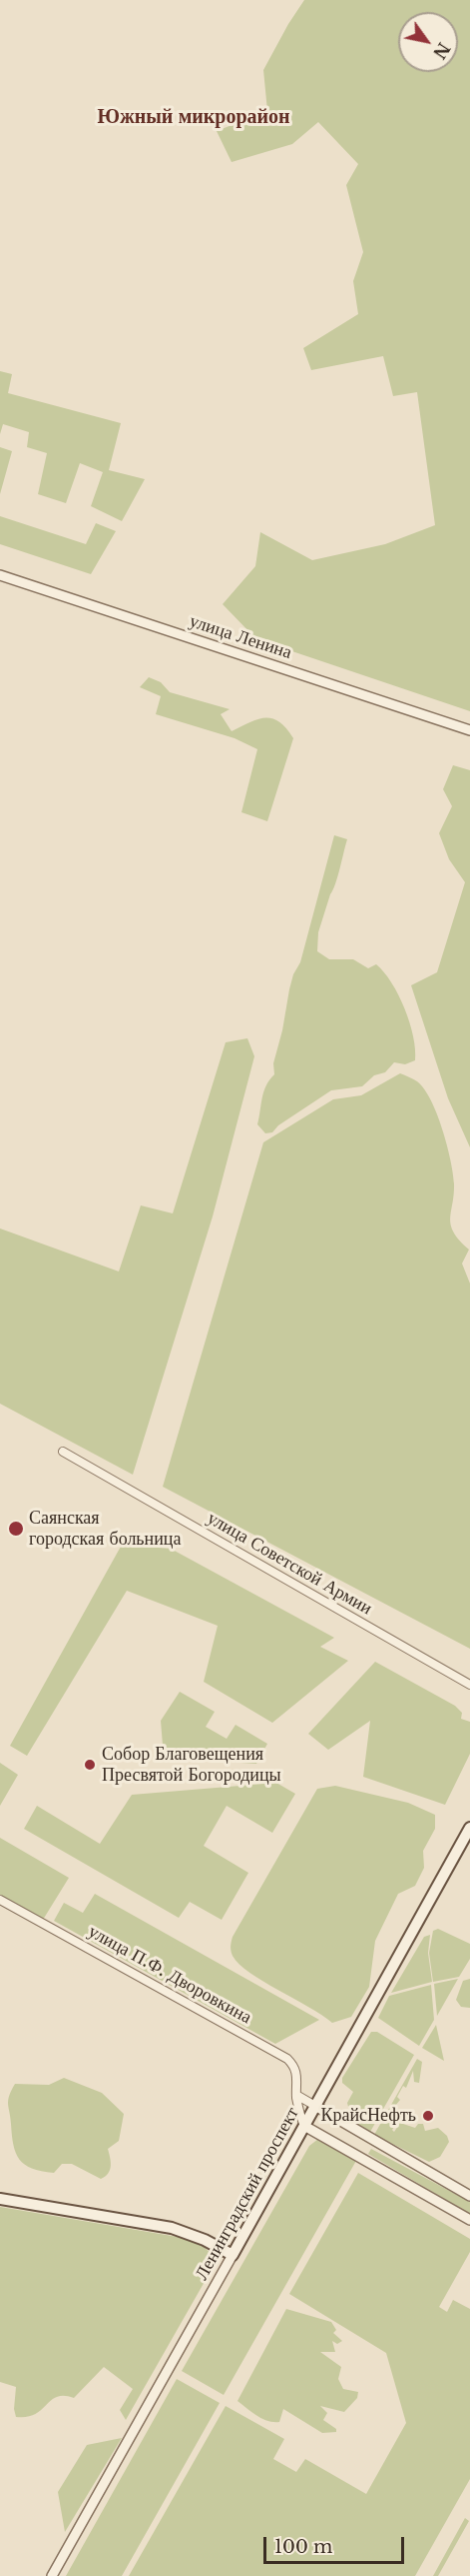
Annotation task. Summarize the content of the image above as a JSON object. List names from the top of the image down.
{
  "streets": {
    "main road": ["Ленинградский проспект"],
    "street": ["улица Ленина", "улица Советской Армии", "улица П.Ф. Дворовкина"]
  },
  "crossings": [
    ["улица П.Ф. Дворовкина", "Ленинградский проспект"]
  ],
  "districts": ["Южный микрорайон"],
  "places": ["Саянская городская больница", "Собор Благовещения Пресвятой Богородицы", "КрайсНефть"],
  "scale_bar": "100 m",
  "north": "bottom right"
}
